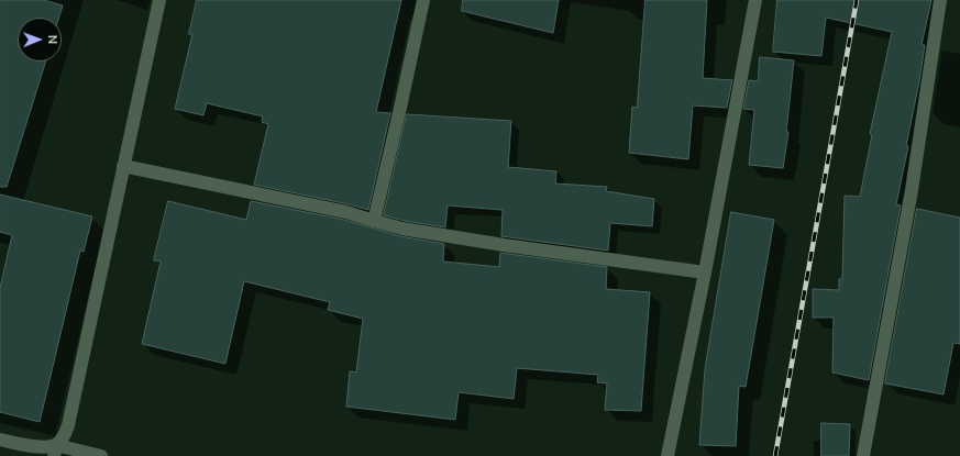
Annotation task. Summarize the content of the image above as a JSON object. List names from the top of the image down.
{
  "north": "right"
}
